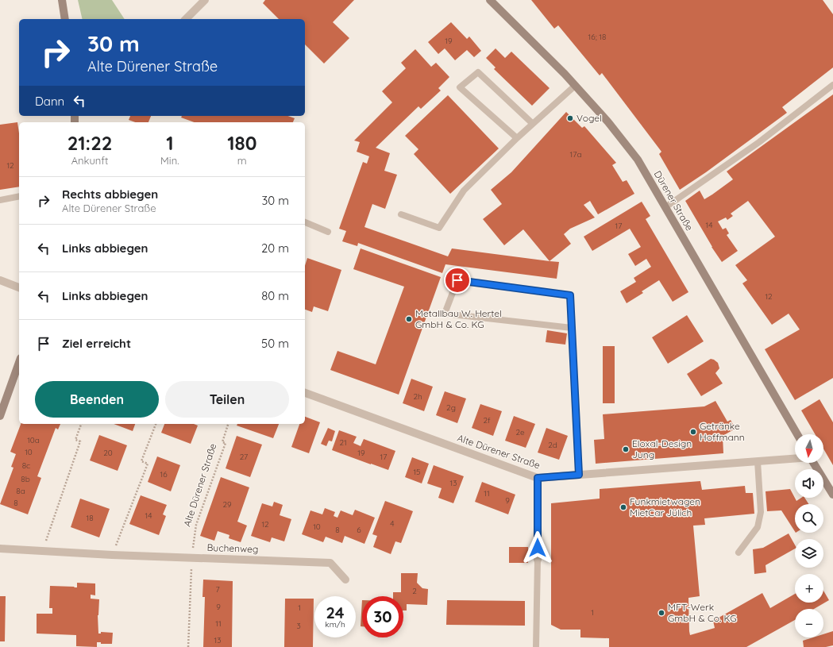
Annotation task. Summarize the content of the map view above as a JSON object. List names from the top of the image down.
{
  "streets": {
    "main road": ["Dürener Straße"],
    "street": ["Alte Dürener Straße", "Buchenweg"]
  },
  "crossings": [
    ["Alte Dürener Straße", "Buchenweg"]
  ],
  "places": [
    "Vogel",
    "Metallbau W. Hertel GmbH & Co. KG",
    "Getränke Hoffmann",
    "Eloxal-Design Jung",
    "Funkmietwagen MietCar Jülich",
    "MFT-Werk GmbH & Co. KG"
  ],
  "house_numbers": [
    "16; 18",
    "19",
    "17a",
    "12",
    "14",
    "17",
    "12",
    "2h",
    "2g",
    "2f",
    "2e",
    "10a",
    "21",
    "2d",
    "10",
    "20",
    "19",
    "27",
    "17",
    "8c",
    "15",
    "16",
    "8b",
    "13",
    "8a",
    "11",
    "9",
    "8",
    "29",
    "14",
    "18",
    "4",
    "12",
    "10",
    "8",
    "6",
    "7",
    "2",
    "9",
    "1",
    "1",
    "11",
    "3",
    "13"
  ],
  "north": "bottom",
  "page": {
    "turn": ["30 m", "Alte Dürener Straße"],
    "then": "Dann",
    "eta": [
      "21:22",
      "Ankunft",
      "1",
      "Min.",
      "180",
      "m"
    ],
    "list": [
      {
        "name": "Rechts abbiegen",
        "note": "Alte Dürener Straße",
        "value": "30 m"
      },
      {
        "name": "Links abbiegen",
        "value": "20 m"
      },
      {
        "name": "Links abbiegen",
        "value": "80 m"
      },
      {
        "name": "Ziel erreicht",
        "value": "50 m"
      }
    ],
    "buttons": ["Beenden", "Teilen"],
    "map_buttons": ["+", "−"],
    "speed": "24 km/h",
    "limit": "30"
  }
}
